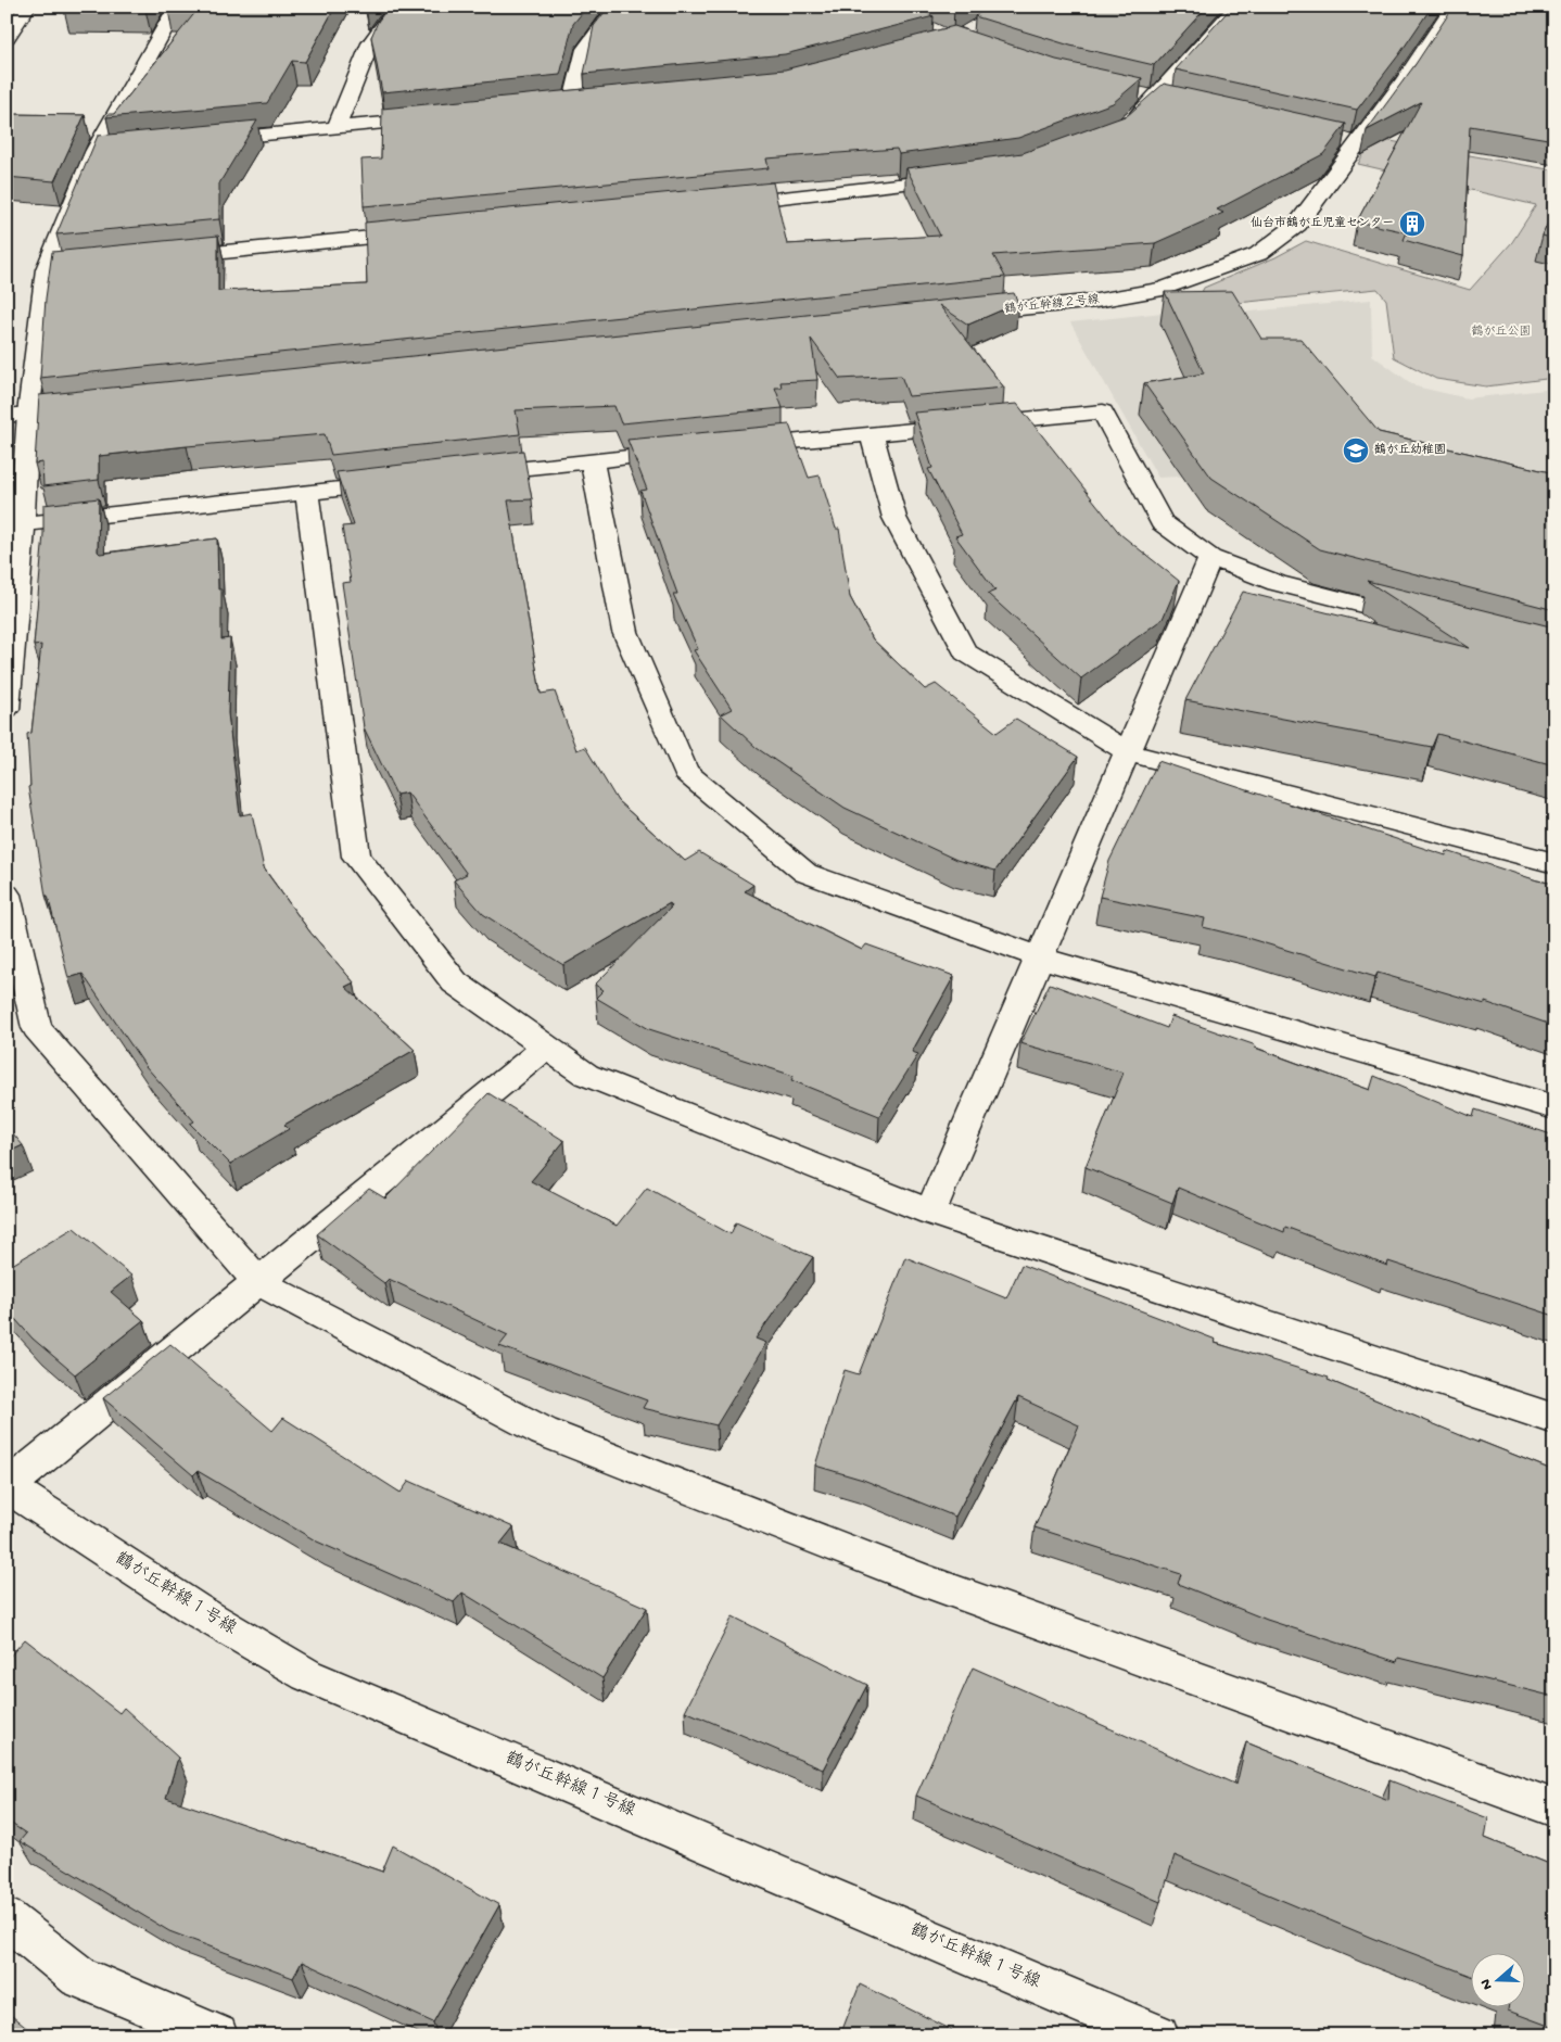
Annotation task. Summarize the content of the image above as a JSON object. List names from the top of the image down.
{
  "streets": {
    "street": ["鶴が丘幹線２号線", "鶴が丘幹線１号線"]
  },
  "parks": ["鶴が丘公園"],
  "places": {
    "building": ["仙台市鶴が丘児童センター"],
    "school or university": ["鶴が丘幼稚園"]
  },
  "north": "left"
}
